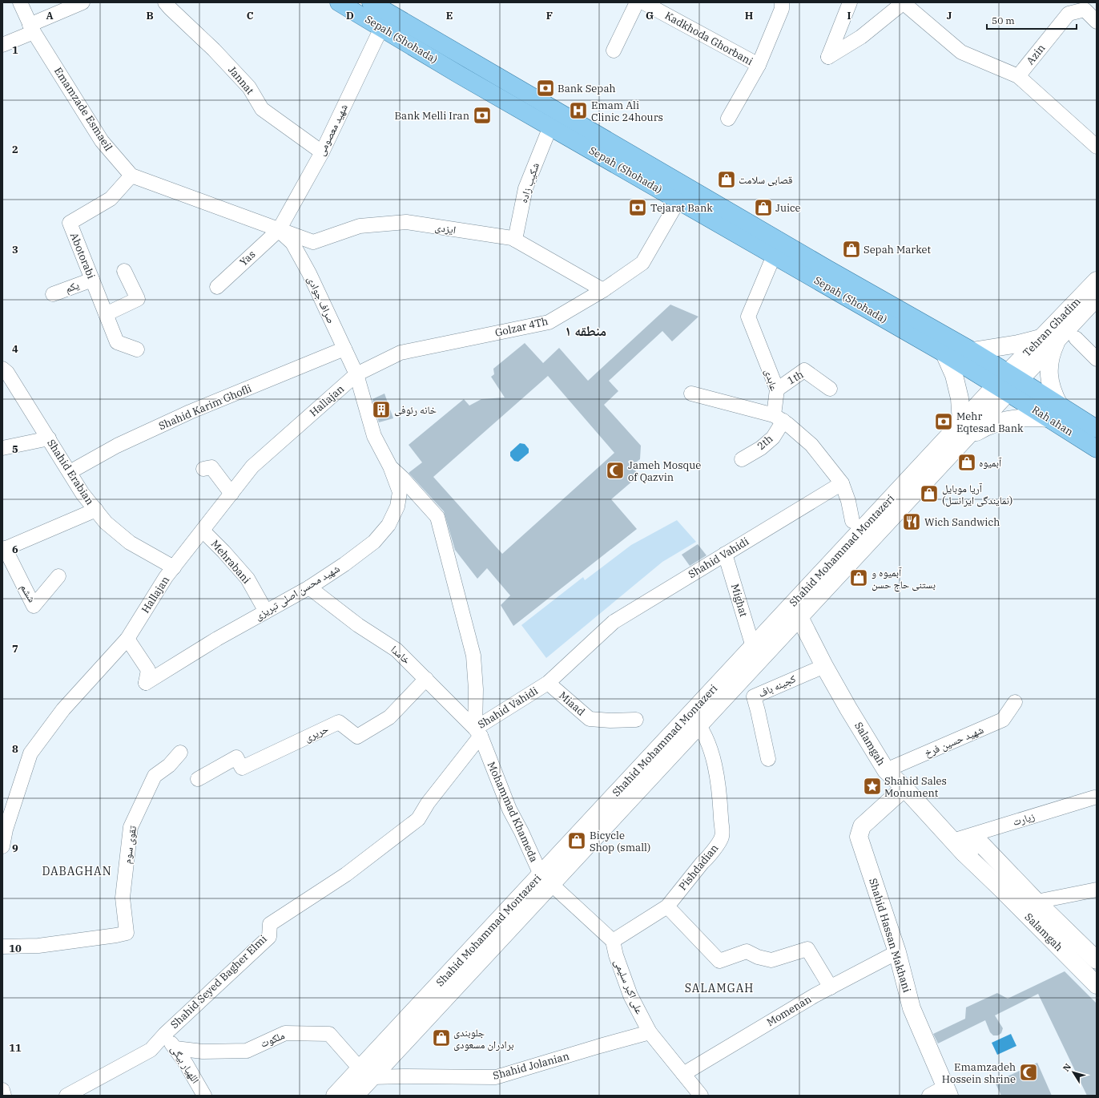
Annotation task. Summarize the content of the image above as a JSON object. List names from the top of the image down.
{
  "streets": {
    "main road": [
      "Sepah (Shohada)",
      "Tehran Ghadim",
      "Rah ahan",
      "Shahid Mohammad Montazeri",
      "Salamgah",
      "Shahid Hassan Makhani"
    ],
    "street": [
      "Kadkhoda Ghorbani",
      "Azin",
      "Jannat",
      "Emamzade Esmaeil",
      "شهید معصومی",
      "شکیب زاده",
      "ایزدی",
      "Abotorabi",
      "Yas",
      "یکم",
      "صراف جوادی",
      "Golzar 4Th",
      "1th",
      "عابدی",
      "Hallajan",
      "Shahid Karim Ghofli",
      "2th",
      "Shahid Erabian",
      "Shahid Vahidi",
      "Mehrabani",
      "شهید محسن اصلی تبریزی",
      "ششم",
      "Mighat",
      "خامدا",
      "کجینه باف",
      "Miaad",
      "حریری",
      "شهید حسین فرخ",
      "Mohammad Khameda",
      "زیارت",
      "تقوی سوم",
      "Pishdadian",
      "Shahid Seyed Bagher Elmi",
      "علی اکبر سلیمی",
      "Momenan",
      "ملکوت",
      "اللهیار بیگی",
      "Shahid Jolanian"
    ]
  },
  "crossings": [
    ["Sepah (Shohada)", "شهید معصومی"],
    ["Sepah (Shohada)", "شکیب زاده"],
    ["Sepah (Shohada)", "Golzar 4Th"],
    ["Sepah (Shohada)", "Tehran Ghadim"],
    ["Sepah (Shohada)", "عابدی"],
    ["Sepah (Shohada)", "Rah ahan"],
    ["Sepah (Shohada)", "Shahid Mohammad Montazeri"],
    ["Jannat", "شهید معصومی"],
    ["Emamzade Esmaeil", "شهید معصومی"],
    ["Emamzade Esmaeil", "ایزدی"],
    ["Emamzade Esmaeil", "Abotorabi"],
    ["Emamzade Esmaeil", "Yas"],
    ["Emamzade Esmaeil", "صراف جوادی"],
    ["شهید معصومی", "ایزدی"],
    ["شهید معصومی", "Yas"],
    ["شهید معصومی", "صراف جوادی"],
    ["شکیب زاده", "ایزدی"],
    ["ایزدی", "Yas"],
    ["ایزدی", "صراف جوادی"],
    ["ایزدی", "Golzar 4Th"],
    ["Abotorabi", "یکم"],
    ["Yas", "صراف جوادی"],
    ["صراف جوادی", "Golzar 4Th"],
    ["صراف جوادی", "Hallajan"],
    ["صراف جوادی", "Shahid Karim Ghofli"],
    ["صراف جوادی", "Shahid Vahidi"],
    ["Golzar 4Th", "Hallajan"],
    ["Golzar 4Th", "Shahid Vahidi"],
    ["Tehran Ghadim", "Rah ahan"],
    ["1th", "عابدی"],
    ["عابدی", "2th"],
    ["Hallajan", "Shahid Erabian"],
    ["Hallajan", "Shahid Vahidi"],
    ["Hallajan", "Mehrabani"],
    ["Hallajan", "شهید محسن اصلی تبریزی"],
    ["Shahid Karim Ghofli", "Shahid Erabian"],
    ["Rah ahan", "Shahid Mohammad Montazeri"],
    ["Shahid Mohammad Montazeri", "Mighat"],
    ["Shahid Mohammad Montazeri", "Salamgah"],
    ["Shahid Mohammad Montazeri", "Mohammad Khameda"],
    ["Shahid Mohammad Montazeri", "Pishdadian"],
    ["Shahid Mohammad Montazeri", "ملکوت"],
    ["Shahid Mohammad Montazeri", "Shahid Jolanian"],
    ["Shahid Vahidi", "شهید محسن اصلی تبریزی"],
    ["Shahid Vahidi", "Mighat"],
    ["Shahid Vahidi", "خامدا"],
    ["Shahid Vahidi", "Miaad"],
    ["Shahid Vahidi", "Mohammad Khameda"],
    ["Shahid Vahidi", "Shahid Seyed Bagher Elmi"],
    ["Mehrabani", "شهید محسن اصلی تبریزی"],
    ["شهید محسن اصلی تبریزی", "خامدا"],
    ["خامدا", "حریری"],
    ["خامدا", "Mohammad Khameda"],
    ["خامدا", "Shahid Seyed Bagher Elmi"],
    ["کجینه باف", "Salamgah"],
    ["شهید حسین فرخ", "Salamgah"],
    ["Salamgah", "زیارت"],
    ["Salamgah", "Shahid Hassan Makhani"],
    ["Mohammad Khameda", "Shahid Seyed Bagher Elmi"],
    ["Pishdadian", "علی اکبر سلیمی"],
    ["Shahid Hassan Makhani", "Momenan"],
    ["Shahid Seyed Bagher Elmi", "اللهیار بیگی"],
    ["علی اکبر سلیمی", "Momenan"],
    ["علی اکبر سلیمی", "Shahid Jolanian"],
    ["ملکوت", "اللهیار بیگی"],
    ["ملکوت", "Shahid Jolanian"]
  ],
  "districts": ["منطقه ۱", "DABAGHAN", "SALAMGAH"],
  "places": {
    "bank": [
      "Bank Sepah",
      "Bank Melli Iran",
      "Tejarat Bank",
      "Mehr Eqtesad Bank"
    ],
    "hospital": ["Emam Ali Clinic 24hours"],
    "shop": [
      "قصابی سلامت",
      "Juice",
      "Sepah Market",
      "آبمیوه",
      "آریا موبایل (نمایندگی ایرانسل)",
      "آبمیوه و بستنی حاج حسن",
      "Bicycle Shop (small)",
      "جلوبندی برادران مسعودی"
    ],
    "building": ["خانه رئوفی"],
    "mosque": ["Jameh Mosque of Qazvin", "Emamzadeh Hossein shrine"],
    "restaurant": ["Wich Sandwich"],
    "place": ["Shahid Sales Monument"]
  },
  "scale_bar": "50 m",
  "north": "top left",
  "grid": {
    "columns": [
      "A",
      "B",
      "C",
      "D",
      "E",
      "F",
      "G",
      "H",
      "I",
      "J"
    ],
    "rows": [
      "1",
      "2",
      "3",
      "4",
      "5",
      "6",
      "7",
      "8",
      "9",
      "10",
      "11"
    ]
  }
}
